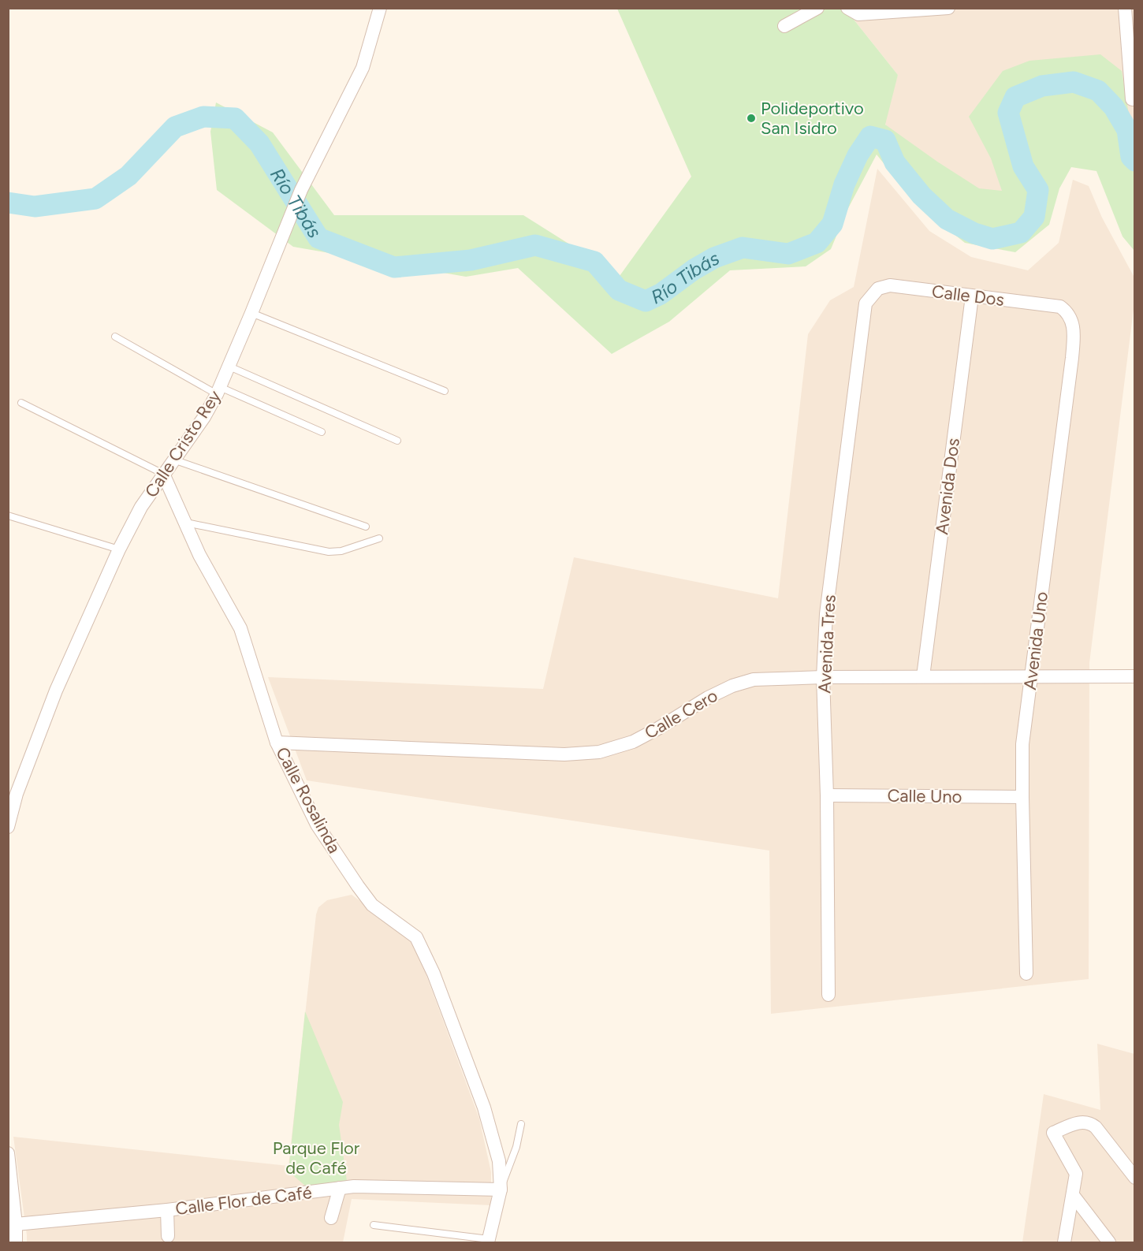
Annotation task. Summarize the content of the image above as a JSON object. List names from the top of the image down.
{
  "streets": {
    "street": [
      "Calle Dos",
      "Calle Cristo Rey",
      "Avenida Dos",
      "Avenida Uno",
      "Avenida Tres",
      "Calle Cero",
      "Calle Uno",
      "Calle Rosalinda",
      "Calle Flor de Café"
    ]
  },
  "crossings": [
    ["Calle Dos", "Avenida Dos"],
    ["Calle Dos", "Avenida Uno"],
    ["Calle Dos", "Avenida Tres"],
    ["Calle Cristo Rey", "Calle Rosalinda"],
    ["Avenida Dos", "Calle Cero"],
    ["Avenida Uno", "Calle Cero"],
    ["Avenida Uno", "Calle Uno"],
    ["Avenida Tres", "Calle Cero"],
    ["Avenida Tres", "Calle Uno"],
    ["Calle Cero", "Calle Rosalinda"],
    ["Calle Rosalinda", "Calle Flor de Café"]
  ],
  "water": ["Río Tibás"],
  "parks": ["Parque Flor de Café"],
  "places": ["Polideportivo San Isidro"]
}
